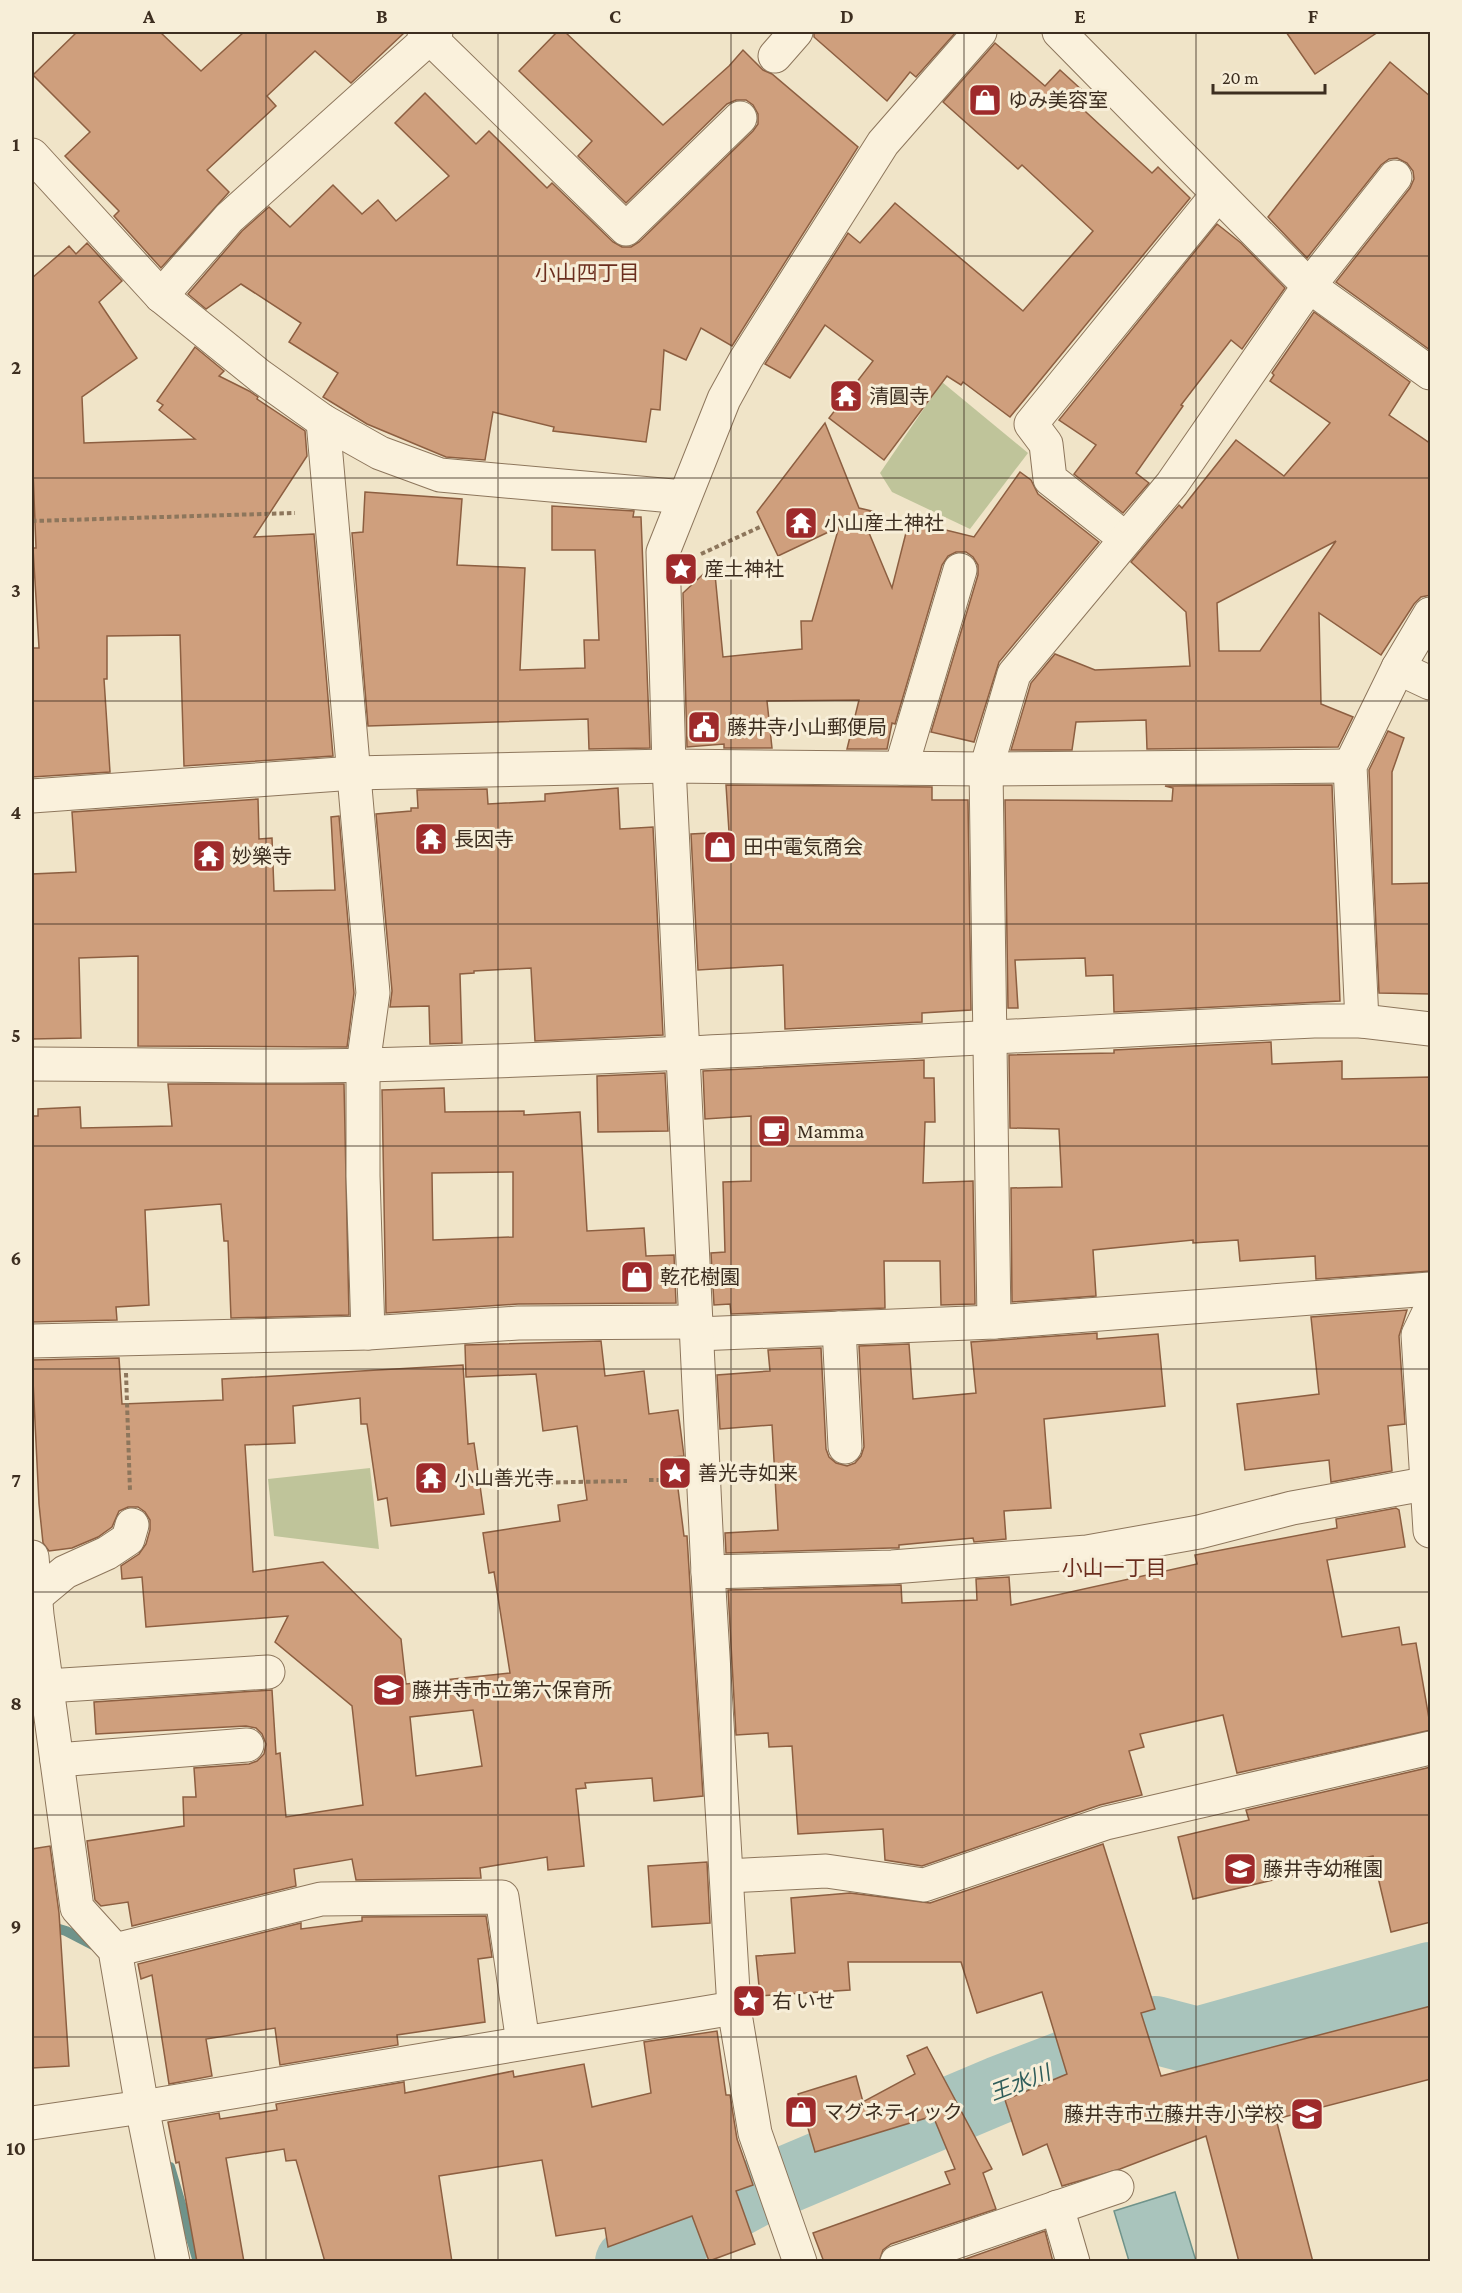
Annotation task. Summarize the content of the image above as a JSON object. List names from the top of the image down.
{
  "districts": ["小山四丁目", "小山一丁目"],
  "water": ["王水川"],
  "places": {
    "shop": [
      "ゆみ美容室",
      "田中電気商会",
      "乾花樹園",
      "マグネティック"
    ],
    "temple": [
      "清圓寺",
      "小山産土神社",
      "長因寺",
      "妙樂寺",
      "小山善光寺"
    ],
    "place": ["産土神社", "善光寺如来", "右 いせ"],
    "public building": ["藤井寺小山郵便局"],
    "cafe": ["Mamma"],
    "school or university": ["藤井寺市立第六保育所", "藤井寺幼稚園", "藤井寺市立藤井寺小学校"]
  },
  "scale_bar": "20 m",
  "grid": {
    "columns": [
      "A",
      "B",
      "C",
      "D",
      "E",
      "F"
    ],
    "rows": [
      "1",
      "2",
      "3",
      "4",
      "5",
      "6",
      "7",
      "8",
      "9",
      "10"
    ]
  }
}
